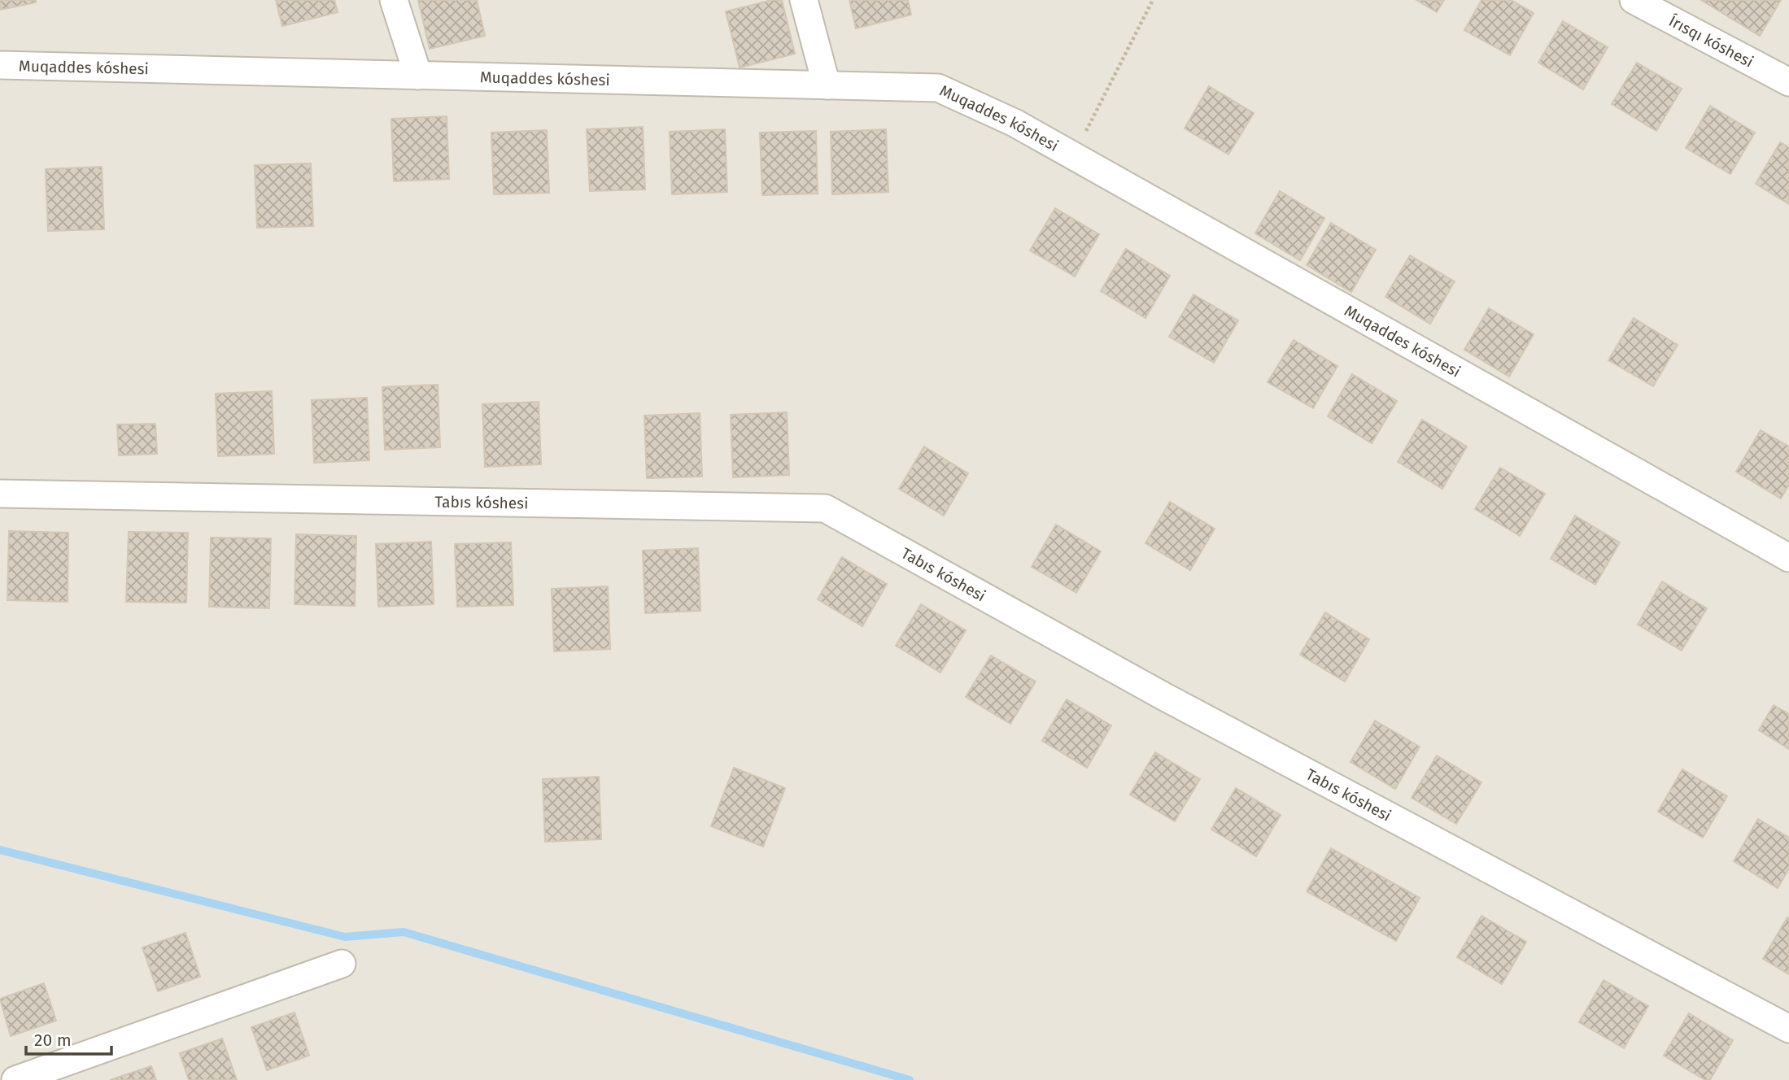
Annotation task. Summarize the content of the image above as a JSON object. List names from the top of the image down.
{
  "streets": {
    "street": ["Írısqı kóshesi", "Muqaddes kóshesi", "Tabıs kóshesi"]
  },
  "scale_bar": "20 m"
}
